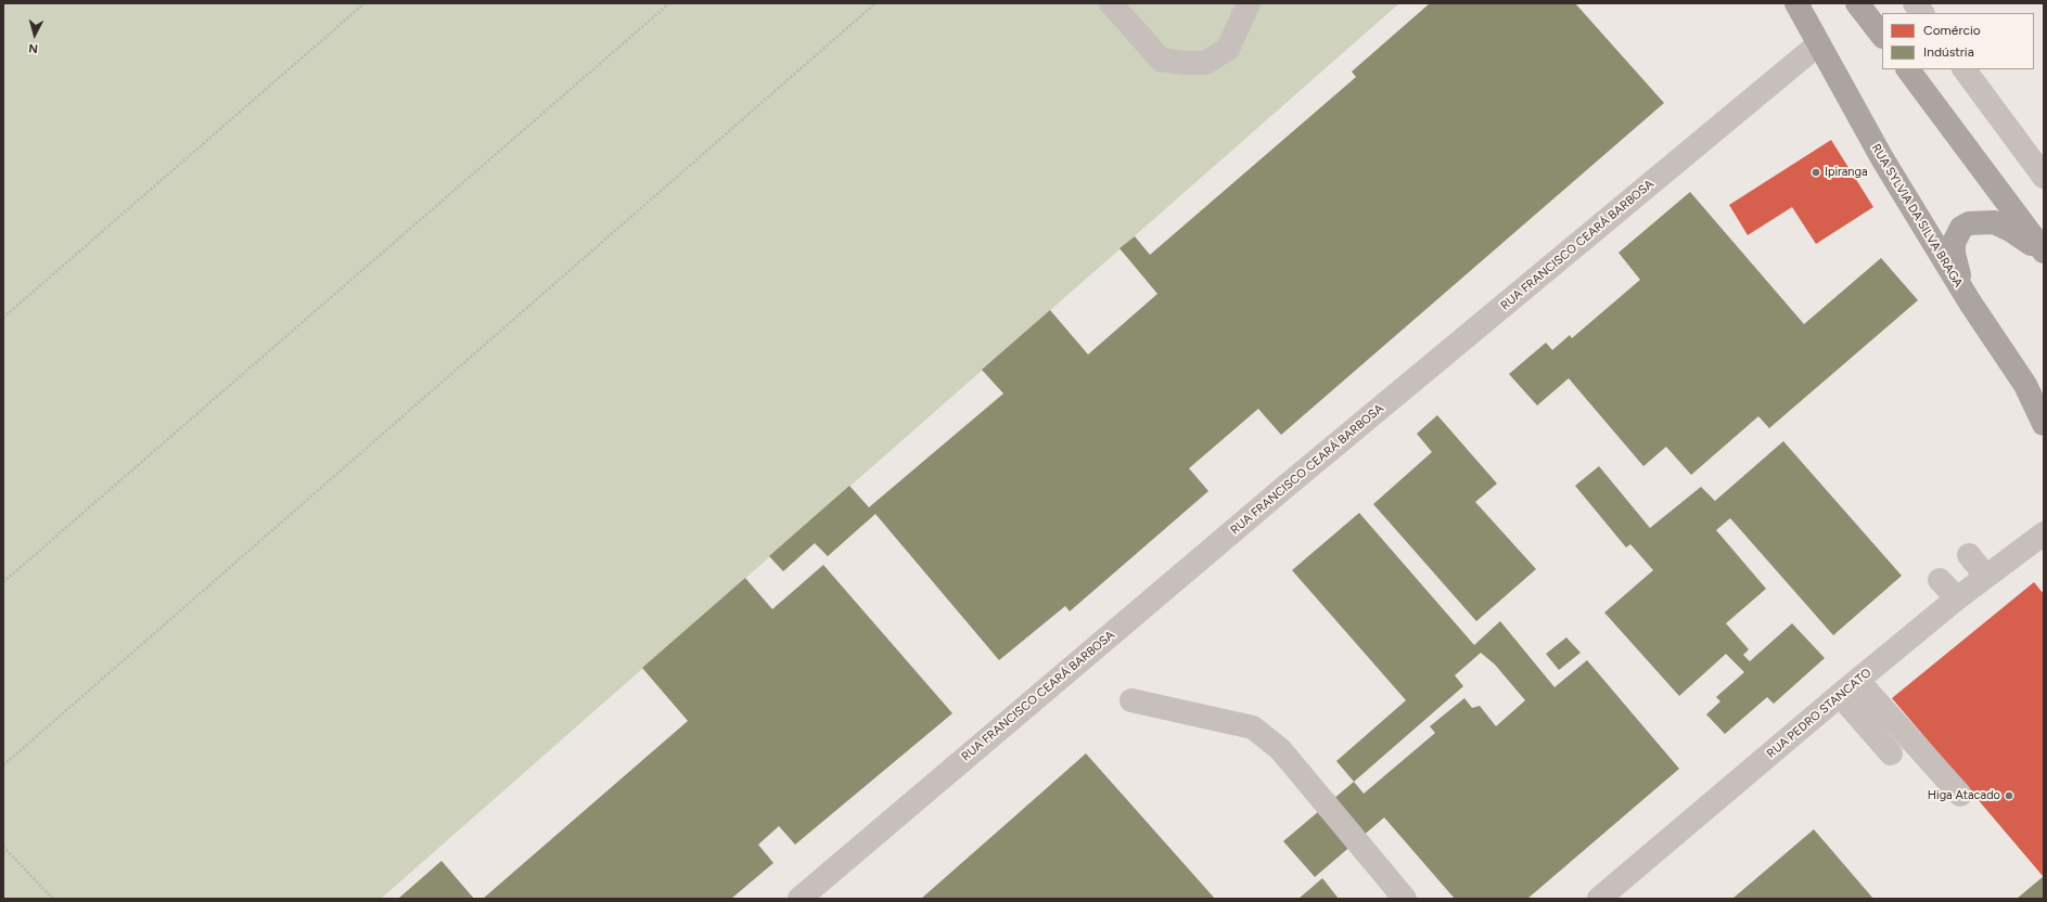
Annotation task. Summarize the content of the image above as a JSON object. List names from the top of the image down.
{
  "streets": {
    "main road": ["RUA SYLVIA DA SILVA BRAGA"],
    "street": ["RUA FRANCISCO CEARÁ BARBOSA", "RUA PEDRO STANCATO"]
  },
  "crossings": [
    ["RUA SYLVIA DA SILVA BRAGA", "RUA FRANCISCO CEARÁ BARBOSA"]
  ],
  "places": ["Ipiranga", "Higa Atacado"],
  "legend": ["Comércio", "Indústria"],
  "north": "bottom"
}
